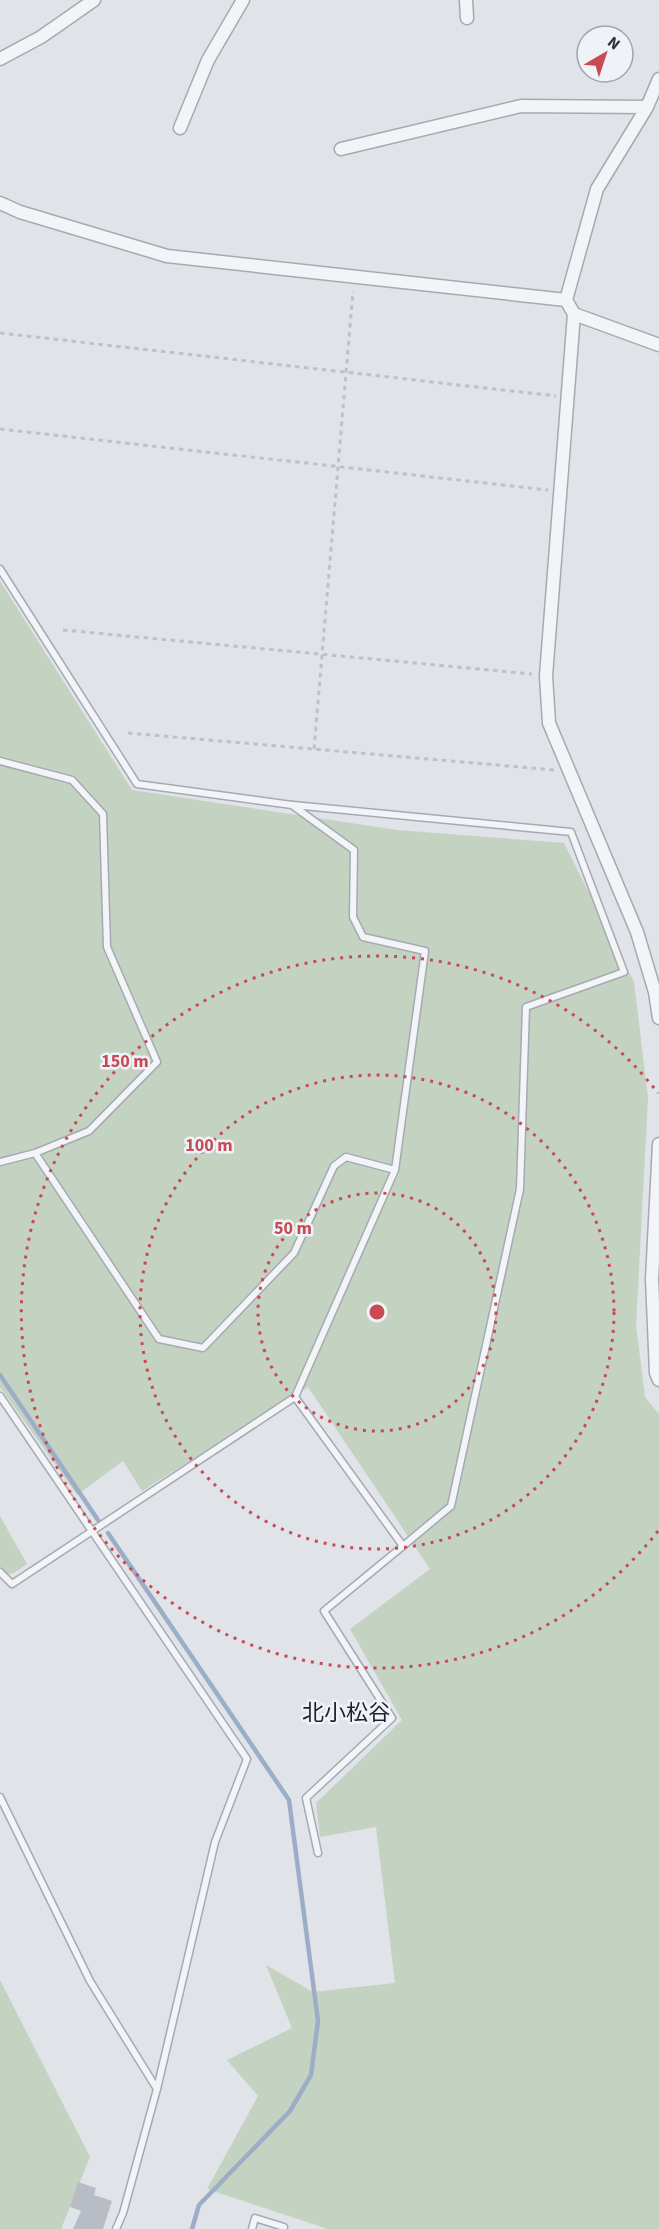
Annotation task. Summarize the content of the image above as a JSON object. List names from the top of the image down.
{
  "districts": ["北小松谷"],
  "north": "top right",
  "rings": ["150 m", "100 m", "50 m"]
}
